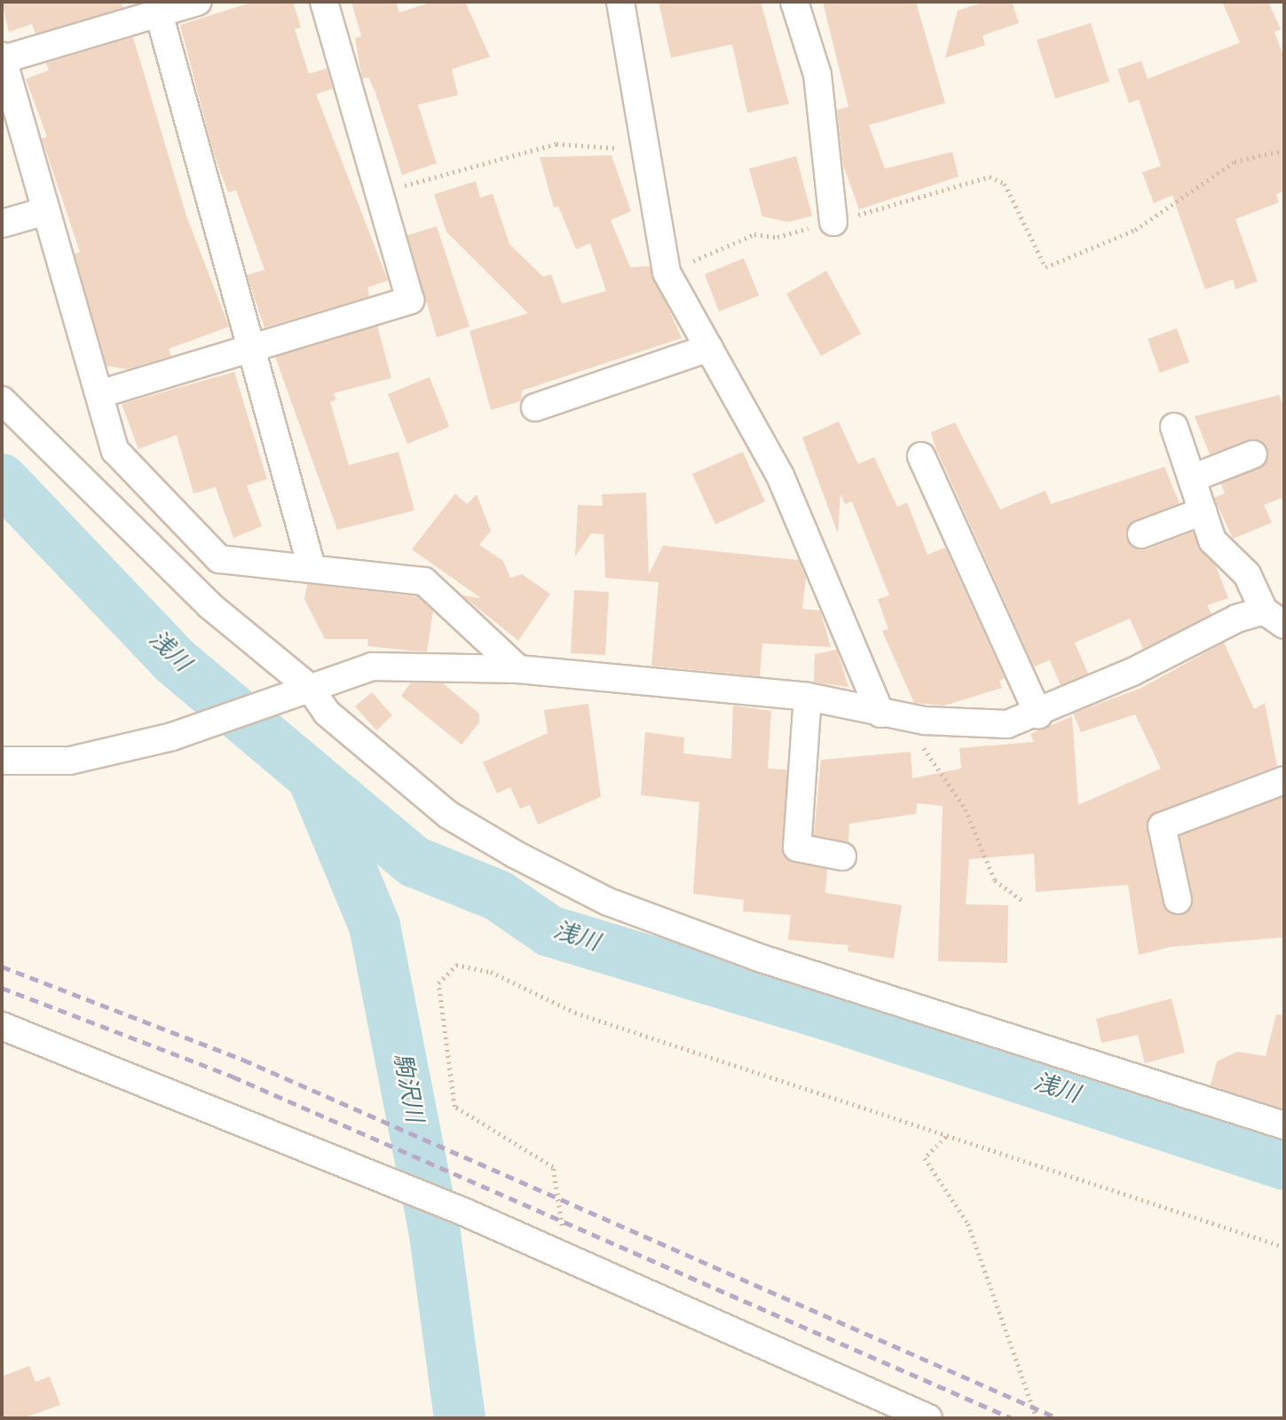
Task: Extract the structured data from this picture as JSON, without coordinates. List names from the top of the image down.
{
  "water": ["浅川", "駒沢川"]
}
